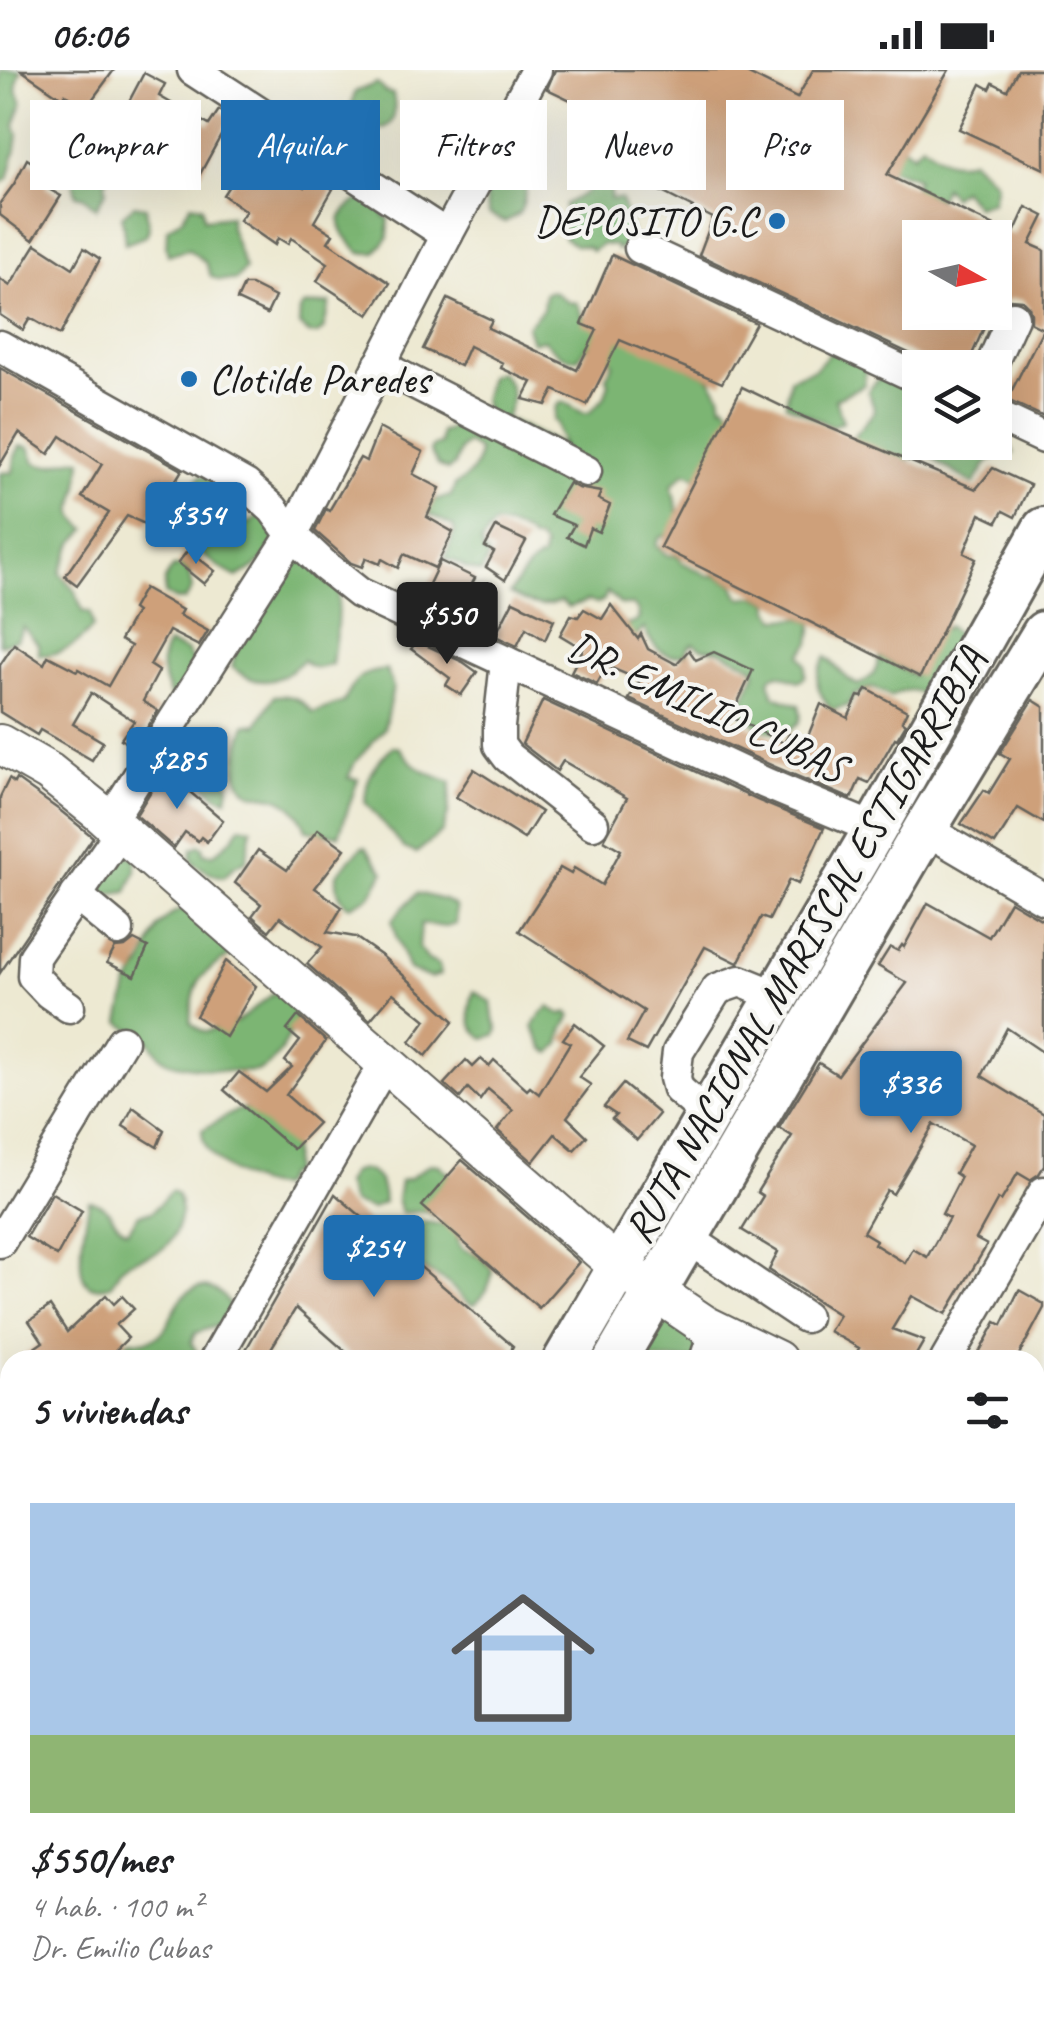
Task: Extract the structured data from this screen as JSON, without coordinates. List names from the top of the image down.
{
  "streets": {
    "highway": ["RUTA NACIONAL MARISCAL ESTIGARRIBIA"],
    "street": ["DR. EMILIO CUBAS"]
  },
  "crossings": [
    ["DR. EMILIO CUBAS", "RUTA NACIONAL MARISCAL ESTIGARRIBIA"]
  ],
  "places": ["DEPOSITO G.C", "Clotilde Paredes"],
  "north": "right",
  "page": {
    "status": "06:06",
    "chip": [
      "Comprar",
      "Alquilar",
      "Filtros",
      "Nuevo",
      "Piso"
    ],
    "price": [
      "$354",
      "$550",
      "$285",
      "$336",
      "$254"
    ],
    "heading": "5 viviendas",
    "list": [
      {
        "name": "$550/mes",
        "note": "4 hab. · 100 m² · Dr. Emilio Cubas"
      }
    ]
  }
}
